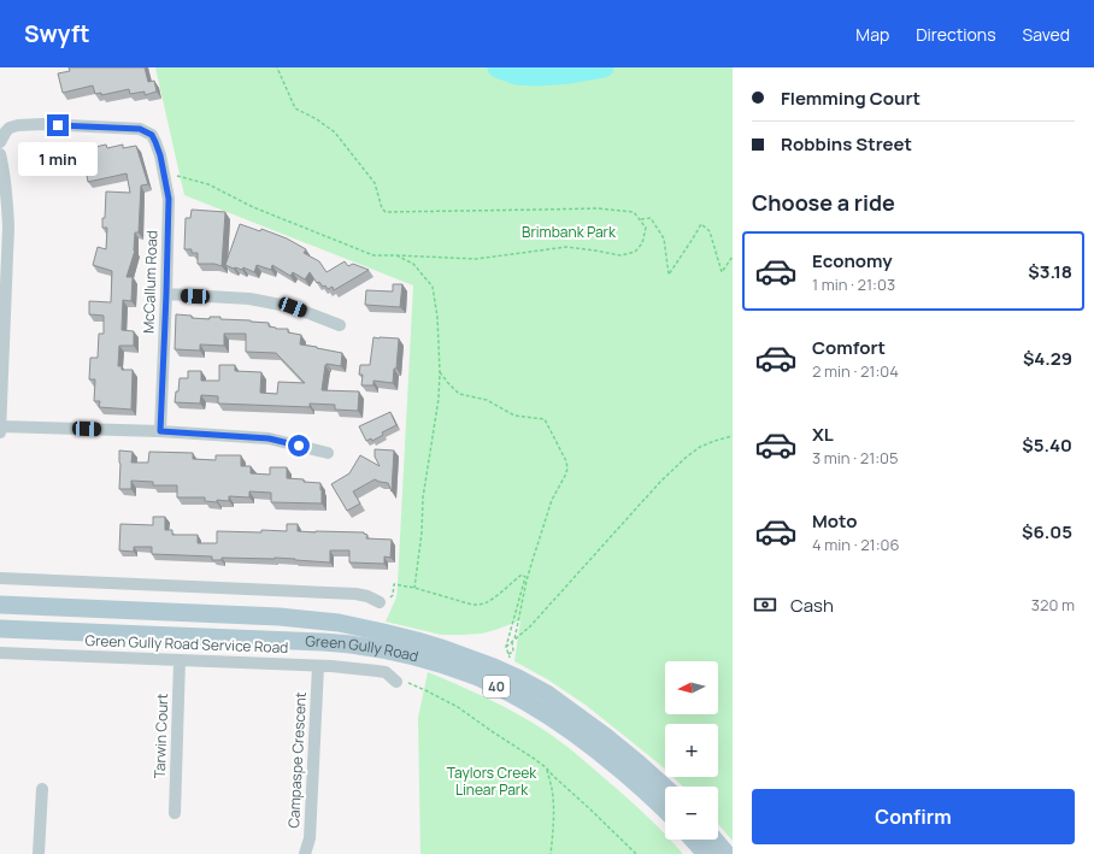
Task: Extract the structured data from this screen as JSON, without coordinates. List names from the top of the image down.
{
  "streets": {
    "main road": ["Green Gully Road", "40"],
    "street": [
      "McCallum Road",
      "Green Gully Road Service Road",
      "Tarwin Court",
      "Campaspe Crescent"
    ]
  },
  "crossings": [
    ["Green Gully Road Service Road", "Tarwin Court"],
    ["Green Gully Road Service Road", "Campaspe Crescent"]
  ],
  "parks": ["Brimbank Park", "Taylors Creek Linear Park"],
  "north": "left",
  "page": {
    "header": "Swyft",
    "nav": ["Map", "Directions", "Saved"],
    "banner": ["Flemming Court", "Robbins Street"],
    "bubble": "1 min",
    "heading": "Choose a ride",
    "list": [
      {
        "name": "Economy",
        "note": "1 min · 21:03",
        "value": "$3.18"
      },
      {
        "name": "Comfort",
        "note": "2 min · 21:04",
        "value": "$4.29"
      },
      {
        "name": "XL",
        "note": "3 min · 21:05",
        "value": "$5.40"
      },
      {
        "name": "Moto",
        "note": "4 min · 21:06",
        "value": "$6.05"
      }
    ],
    "pay": ["Cash", "320 m"],
    "map_buttons": ["+", "−"],
    "buttons": "Confirm"
  }
}
